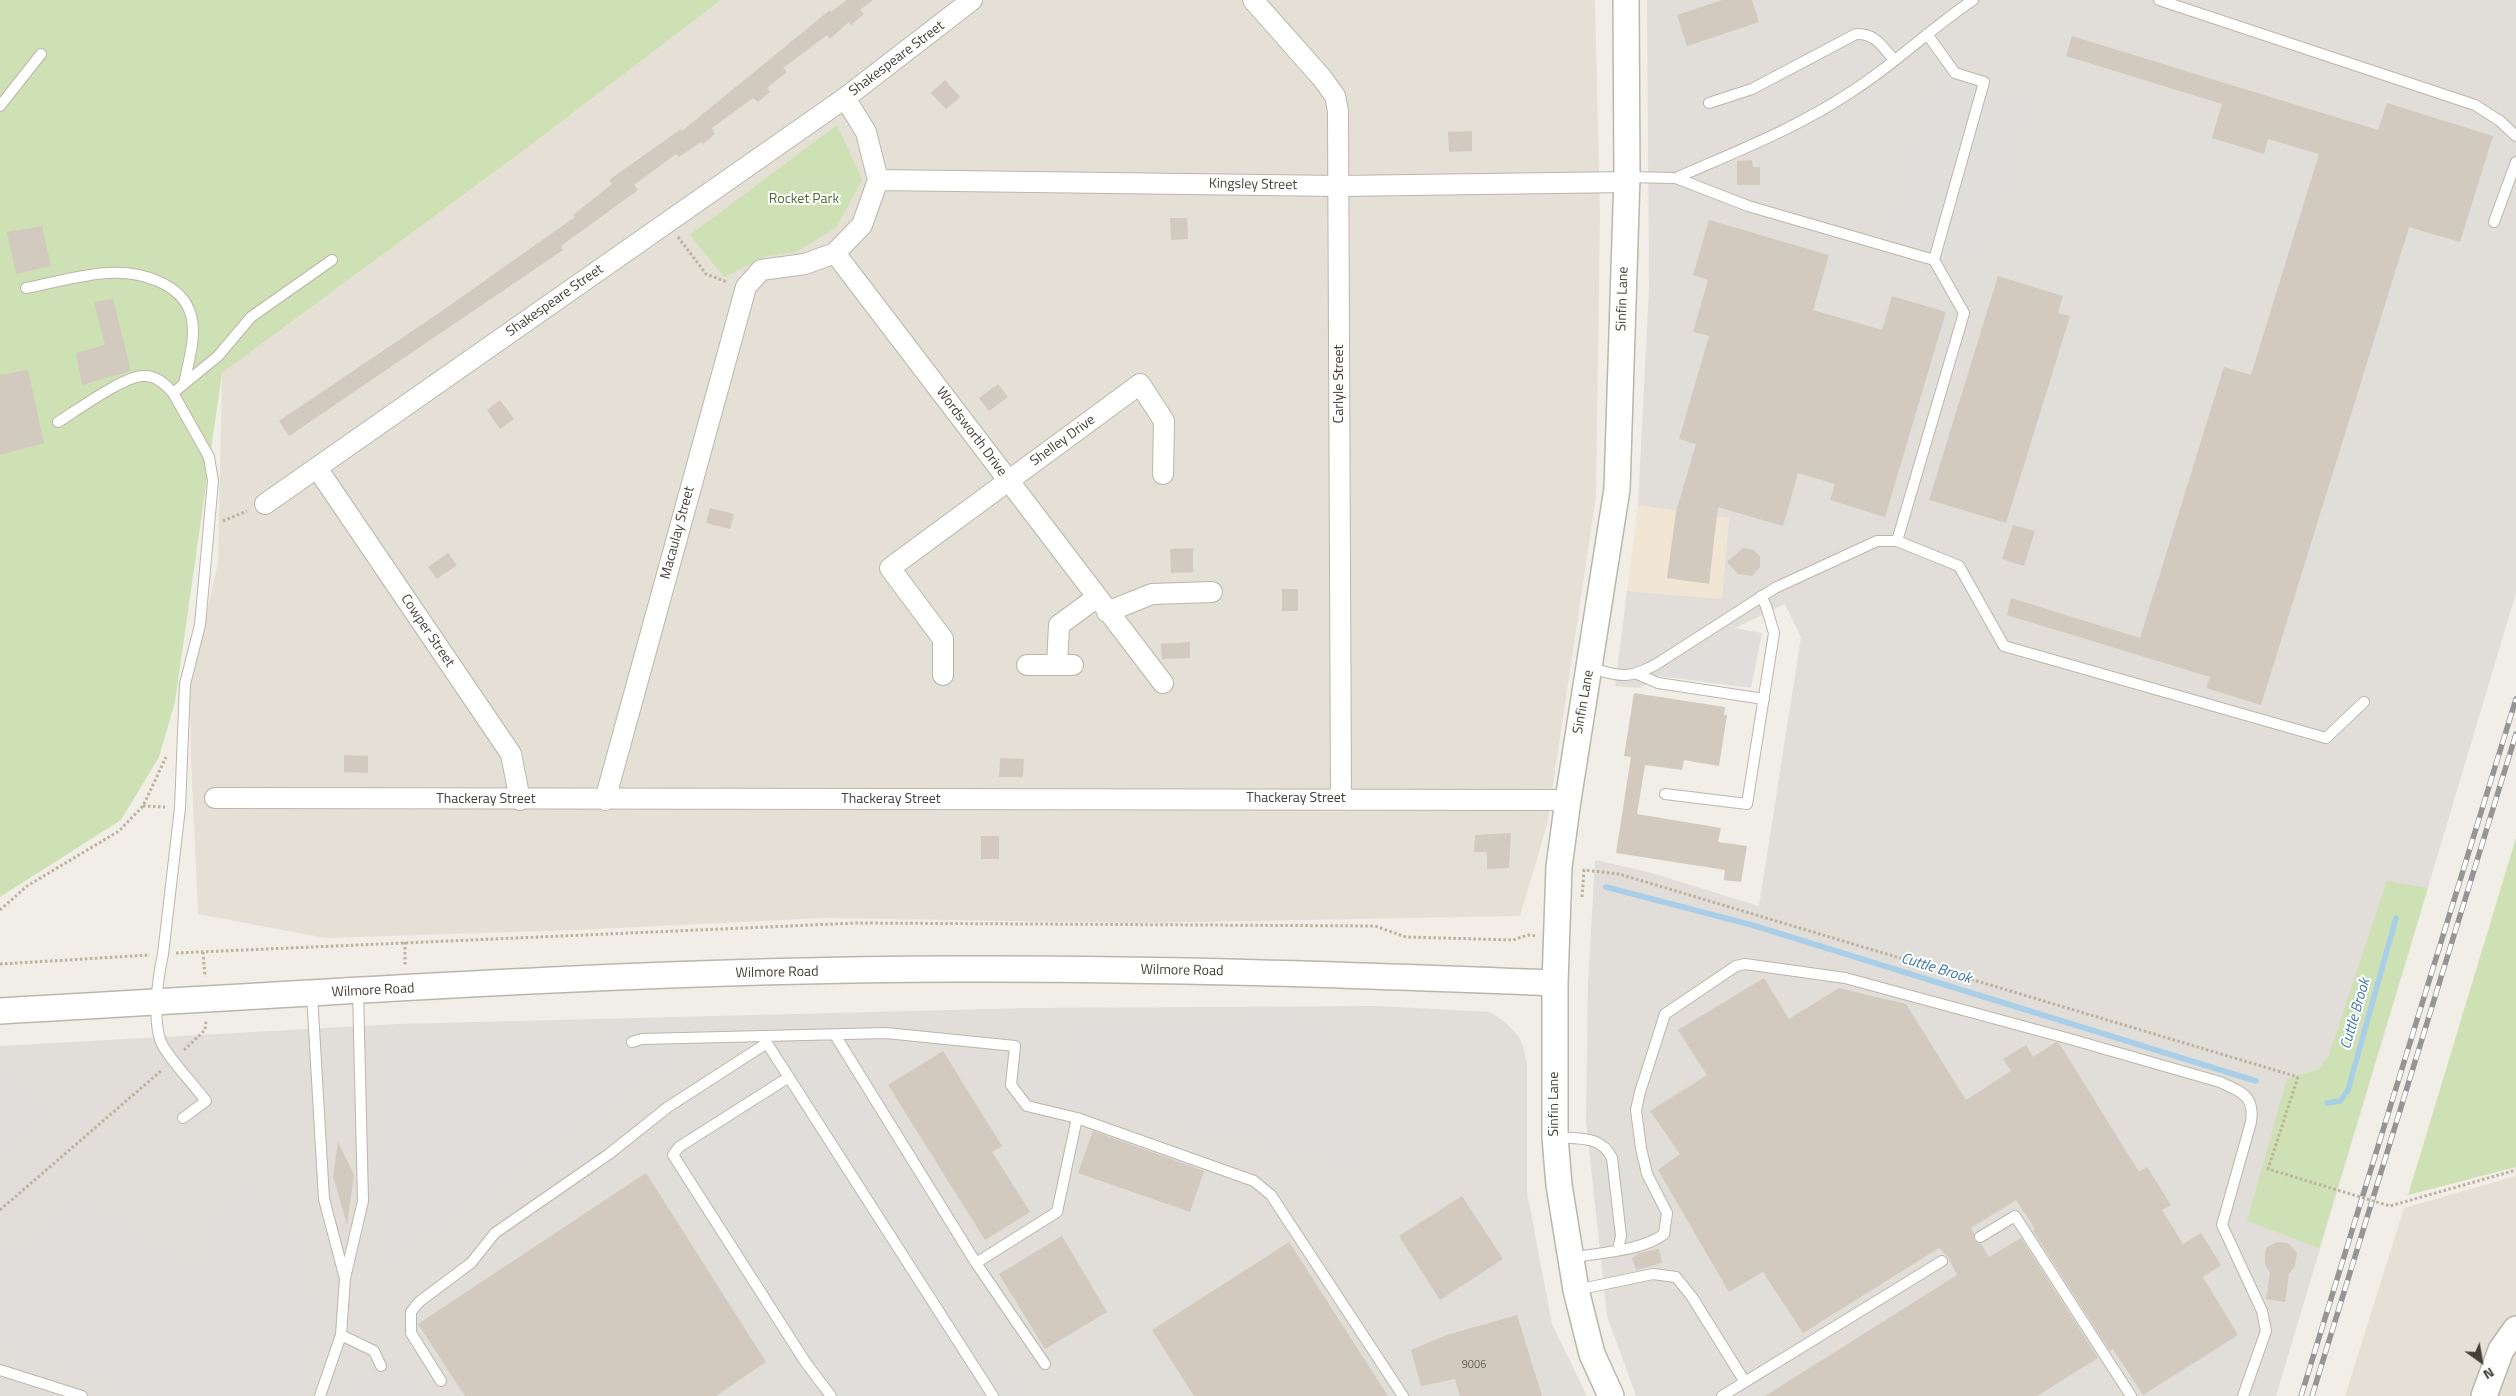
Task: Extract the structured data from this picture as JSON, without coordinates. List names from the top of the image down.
{
  "streets": {
    "street": [
      "Shakespeare Street",
      "Kingsley Street",
      "Sinfin Lane",
      "Carlyle Street",
      "Wordsworth Drive",
      "Shelley Drive",
      "Macaulay Street",
      "Cowper Street",
      "Thackeray Street",
      "Wilmore Road"
    ]
  },
  "crossings": [
    ["Shakespeare Street", "Kingsley Street"],
    ["Shakespeare Street", "Cowper Street"],
    ["Kingsley Street", "Sinfin Lane"],
    ["Kingsley Street", "Carlyle Street"],
    ["Sinfin Lane", "Thackeray Street"],
    ["Sinfin Lane", "Wilmore Road"],
    ["Carlyle Street", "Thackeray Street"],
    ["Wordsworth Drive", "Shelley Drive"],
    ["Wordsworth Drive", "Macaulay Street"],
    ["Macaulay Street", "Thackeray Street"],
    ["Cowper Street", "Thackeray Street"]
  ],
  "water": ["Cuttle Brook"],
  "parks": ["Rocket Park"],
  "house_numbers": ["9006"],
  "north": "bottom right"
}
